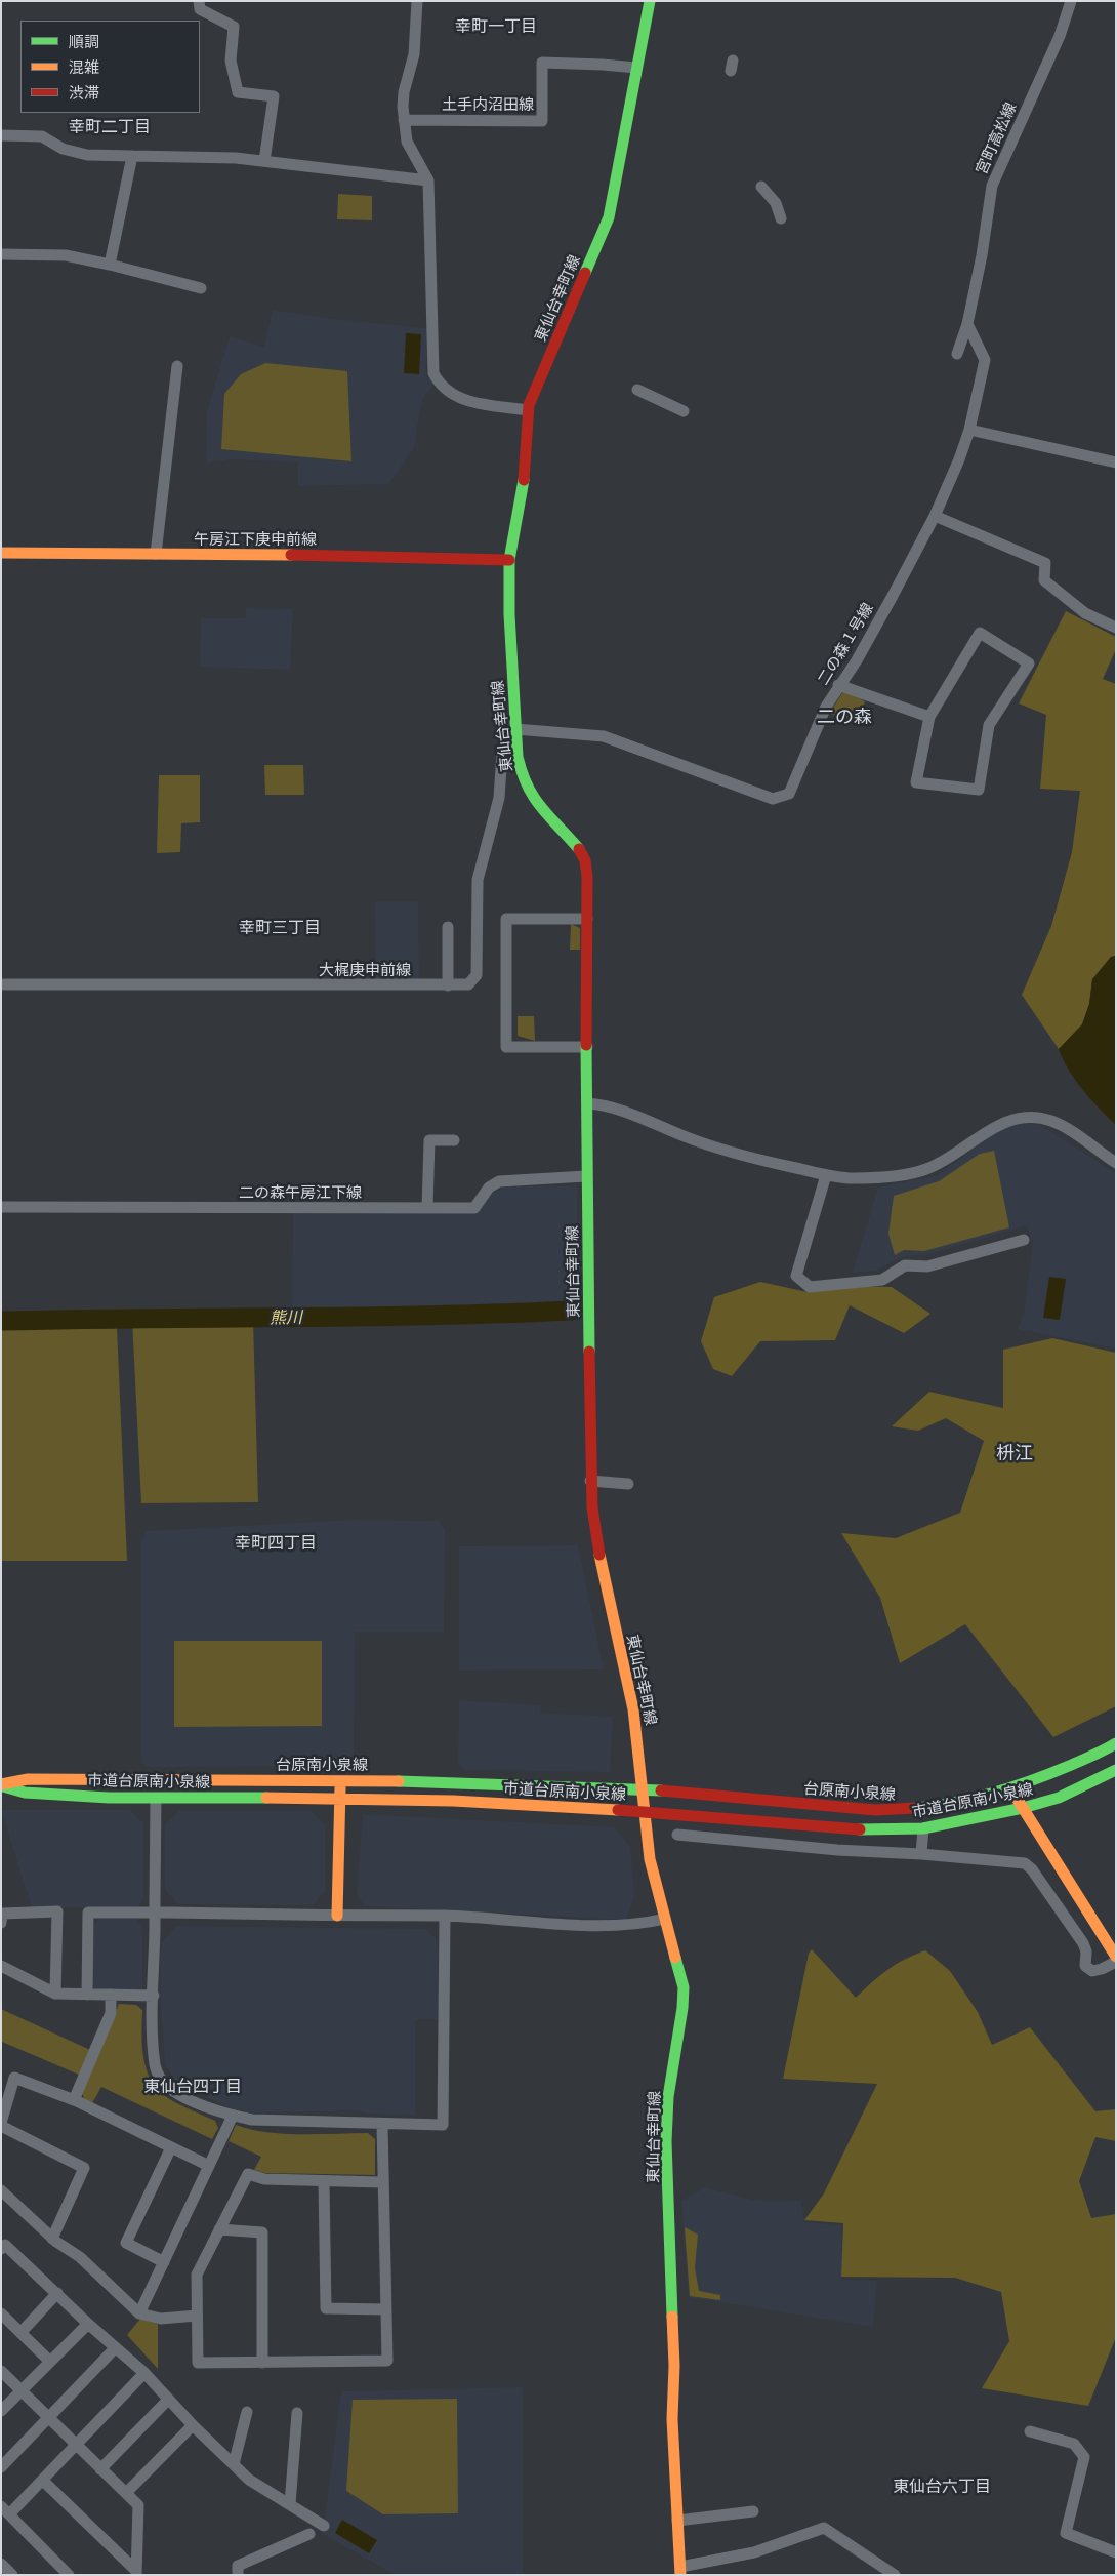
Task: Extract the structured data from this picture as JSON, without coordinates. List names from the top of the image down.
{
  "streets": {
    "street": [
      "土手内沼田線",
      "宮町高松線",
      "東仙台幸町線",
      "午房江下庚申前線",
      "二の森１号線",
      "大梶庚申前線",
      "二の森午房江下線",
      "台原南小泉線",
      "市道台原南小泉線"
    ]
  },
  "crossings": [
    ["土手内沼田線", "東仙台幸町線"],
    ["宮町高松線", "二の森１号線"],
    ["東仙台幸町線", "午房江下庚申前線"],
    ["東仙台幸町線", "二の森１号線"],
    ["東仙台幸町線", "大梶庚申前線"],
    ["東仙台幸町線", "二の森午房江下線"],
    ["東仙台幸町線", "台原南小泉線"],
    ["東仙台幸町線", "市道台原南小泉線"],
    ["二の森１号線", "大梶庚申前線"],
    ["台原南小泉線", "市道台原南小泉線"]
  ],
  "districts": [
    "幸町一丁目",
    "幸町二丁目",
    "二の森",
    "幸町三丁目",
    "枡江",
    "幸町四丁目",
    "東仙台四丁目",
    "東仙台六丁目"
  ],
  "water": ["熊川"],
  "legend": ["順調", "混雑", "渋滞"]
}
